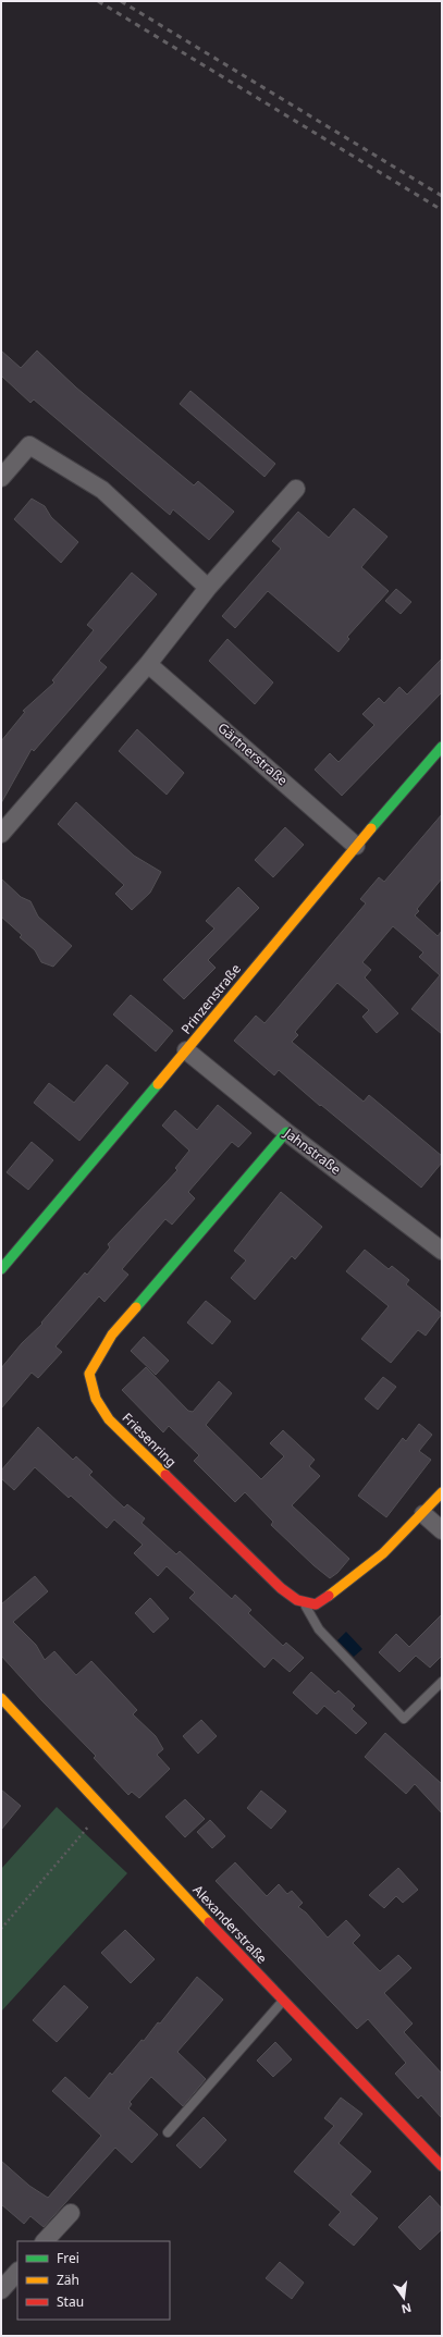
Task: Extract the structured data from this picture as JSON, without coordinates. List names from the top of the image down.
{
  "streets": {
    "street": [
      "Gärtnerstraße",
      "Prinzenstraße",
      "Jahnstraße",
      "Friesenring",
      "Alexanderstraße"
    ]
  },
  "crossings": [
    ["Gärtnerstraße", "Prinzenstraße"],
    ["Prinzenstraße", "Jahnstraße"],
    ["Jahnstraße", "Friesenring"]
  ],
  "legend": ["Frei", "Zäh", "Stau"],
  "north": "bottom"
}
